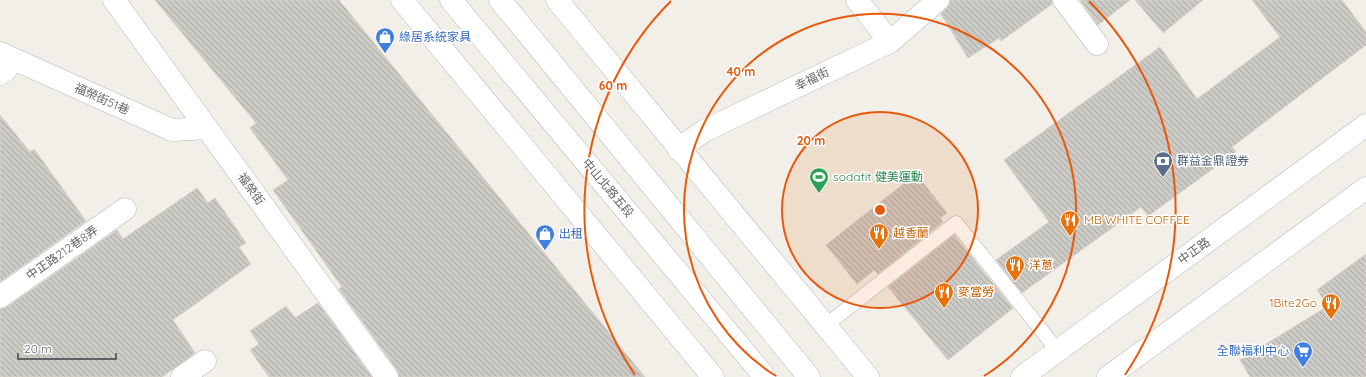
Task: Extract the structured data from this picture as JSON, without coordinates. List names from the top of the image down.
{
  "streets": {
    "main road": [
      "幸福街",
      "福榮街51巷",
      "中山北路五段",
      "福榮街",
      "中正路",
      "中正路212巷8弄"
    ]
  },
  "crossings": [
    ["福榮街51巷", "福榮街"]
  ],
  "places": {
    "shop": ["綠居系統家具", "出租"],
    "bank": ["群益金鼎證券"],
    "sports": ["sodafit 健美運動"],
    "restaurant": [
      "MB WHITE COFFEE",
      "越香蘭",
      "洋蔥",
      "麥當勞",
      "1Bite2Go"
    ],
    "supermarket": ["全聯福利中心"]
  },
  "scale_bar": "20 m",
  "rings": ["40 m", "60 m", "20 m"]
}
